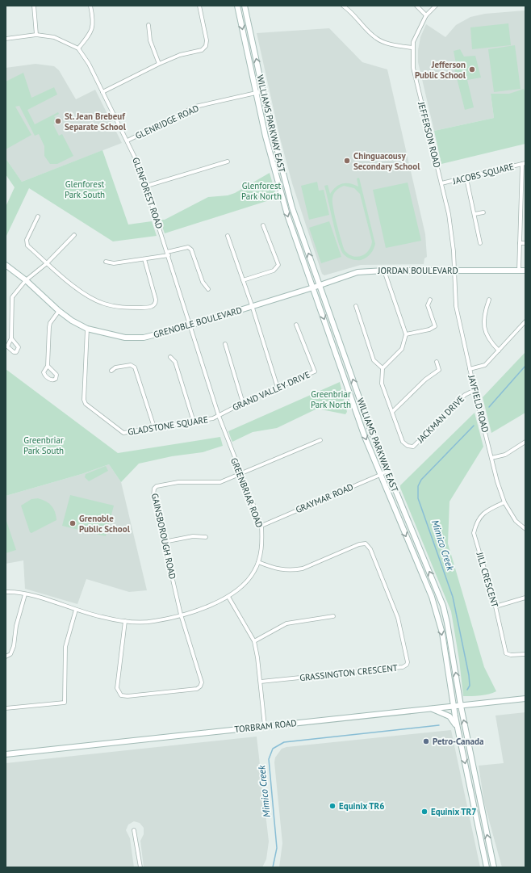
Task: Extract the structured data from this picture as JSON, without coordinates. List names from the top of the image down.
{
  "streets": {
    "main road": [
      "WILLIAMS PARKWAY EAST",
      "JORDAN BOULEVARD",
      "GRENOBLE BOULEVARD",
      "TORBRAM ROAD"
    ],
    "street": [
      "GLENRIDGE ROAD",
      "JEFFERSON ROAD",
      "JACOBS SQUARE",
      "GLENFOREST ROAD",
      "GRAND VALLEY DRIVE",
      "JAYFIELD ROAD",
      "JACKMAN DRIVE",
      "GLADSTONE SQUARE",
      "GREENBRIAR ROAD",
      "GRAYMAR ROAD",
      "GAINSBOROUGH ROAD",
      "JILL CRESCENT",
      "GRASSINGTON CRESCENT"
    ]
  },
  "crossings": [
    ["GLENRIDGE ROAD", "WILLIAMS PARKWAY EAST"],
    ["GLENRIDGE ROAD", "GLENFOREST ROAD"],
    ["WILLIAMS PARKWAY EAST", "JORDAN BOULEVARD"],
    ["WILLIAMS PARKWAY EAST", "GRENOBLE BOULEVARD"],
    ["WILLIAMS PARKWAY EAST", "GRAYMAR ROAD"],
    ["WILLIAMS PARKWAY EAST", "TORBRAM ROAD"],
    ["JEFFERSON ROAD", "JACOBS SQUARE"],
    ["JEFFERSON ROAD", "JORDAN BOULEVARD"],
    ["JEFFERSON ROAD", "JAYFIELD ROAD"],
    ["GLENFOREST ROAD", "GRENOBLE BOULEVARD"],
    ["GLENFOREST ROAD", "GREENBRIAR ROAD"],
    ["JORDAN BOULEVARD", "GRENOBLE BOULEVARD"],
    ["JORDAN BOULEVARD", "JAYFIELD ROAD"],
    ["GRENOBLE BOULEVARD", "GLADSTONE SQUARE"],
    ["GRENOBLE BOULEVARD", "GREENBRIAR ROAD"],
    ["GRAND VALLEY DRIVE", "GLADSTONE SQUARE"],
    ["GRAND VALLEY DRIVE", "GREENBRIAR ROAD"],
    ["JAYFIELD ROAD", "JACKMAN DRIVE"],
    ["JAYFIELD ROAD", "JILL CRESCENT"],
    ["GLADSTONE SQUARE", "GREENBRIAR ROAD"],
    ["GREENBRIAR ROAD", "GRAYMAR ROAD"],
    ["GREENBRIAR ROAD", "GAINSBOROUGH ROAD"],
    ["GREENBRIAR ROAD", "GRASSINGTON CRESCENT"]
  ],
  "water": ["Mimico Creek"],
  "parks": [
    "Glenforest Park South",
    "Glenforest Park North",
    "Greenbriar Park North",
    "Greenbriar Park South"
  ],
  "places": [
    "Jefferson Public School",
    "St. Jean Brebeuf Separate School",
    "Chinguacousy Secondary School",
    "Grenoble Public School",
    "Petro-Canada",
    "Equinix TR6",
    "Equinix TR7"
  ]
}
